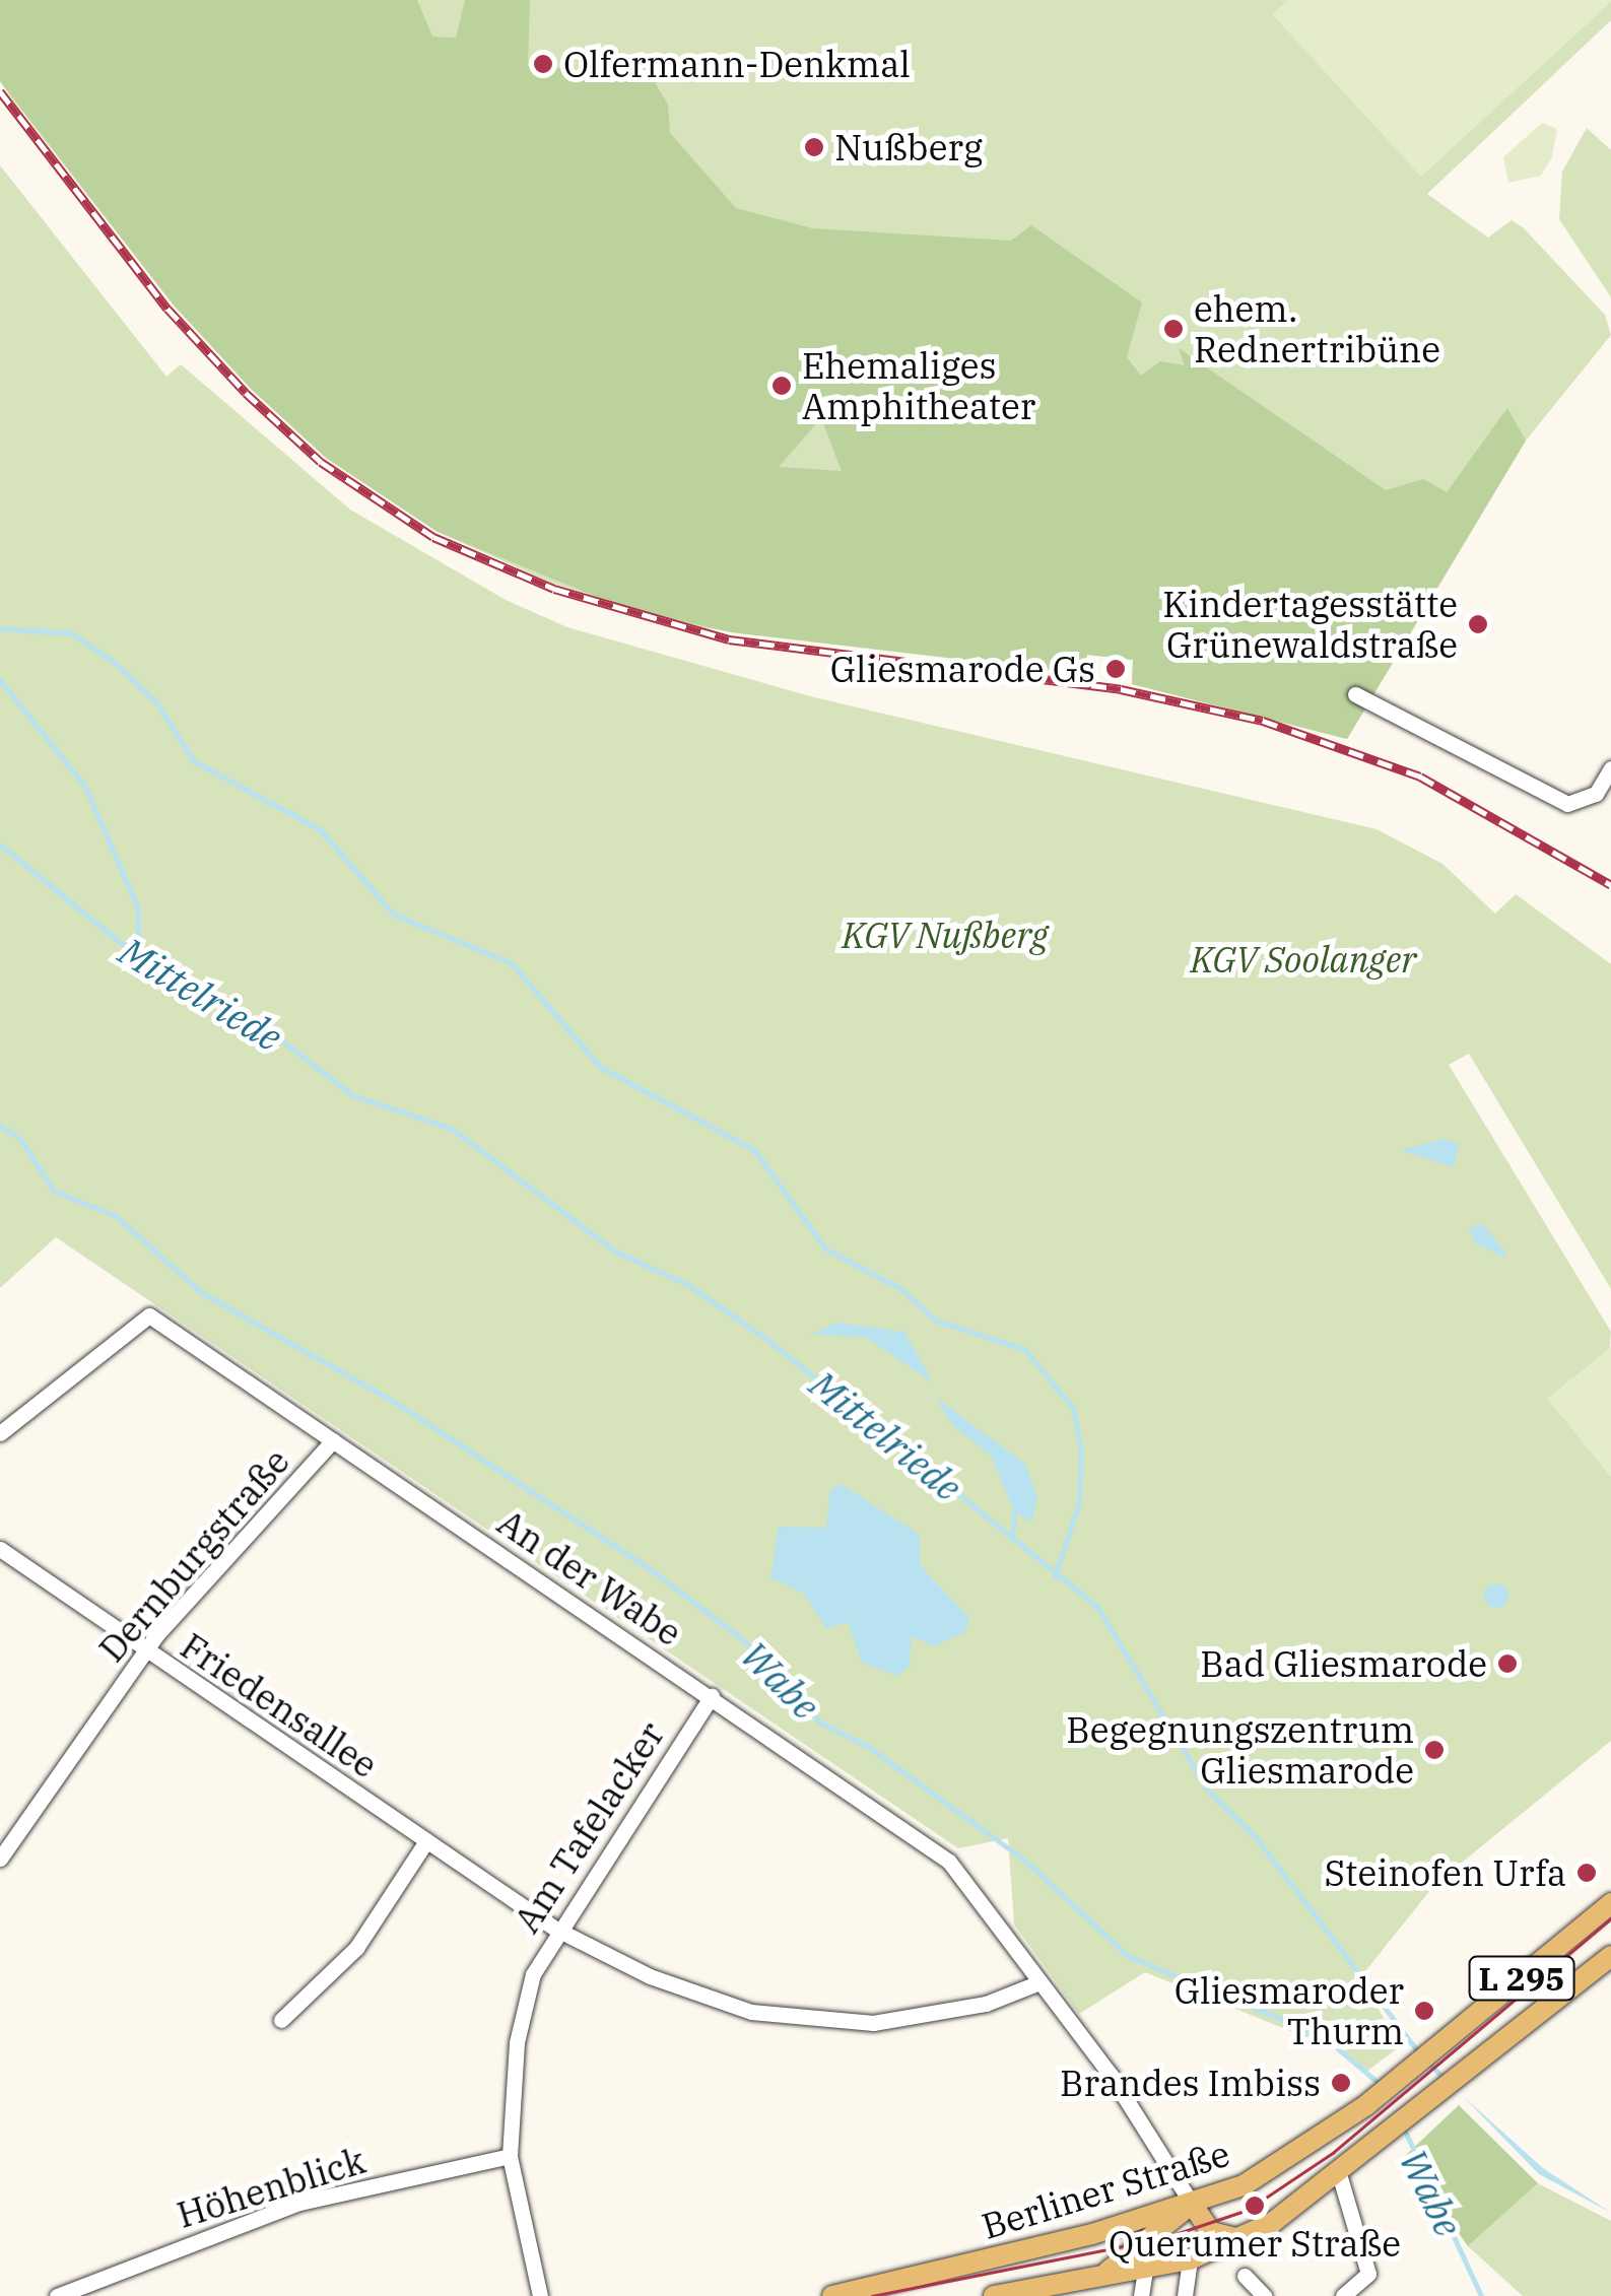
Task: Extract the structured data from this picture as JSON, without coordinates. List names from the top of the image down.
{
  "streets": {
    "main road": ["L 295", "Berliner Straße"],
    "street": [
      "Dernburgstraße",
      "An der Wabe",
      "Friedensallee",
      "Am Tafelacker",
      "Höhenblick"
    ]
  },
  "crossings": [
    ["Dernburgstraße", "An der Wabe"],
    ["Dernburgstraße", "Friedensallee"],
    ["An der Wabe", "Friedensallee"],
    ["An der Wabe", "Am Tafelacker"],
    ["An der Wabe", "Berliner Straße"],
    ["Friedensallee", "Am Tafelacker"],
    ["Am Tafelacker", "Höhenblick"]
  ],
  "water": ["Mittelriede", "Wabe"],
  "parks": ["KGV Nußberg", "KGV Soolanger"],
  "places": [
    "Olfermann-Denkmal",
    "Nußberg",
    "ehem. Rednertribüne",
    "Ehemaliges Amphitheater",
    "Kindertagesstätte Grünewaldstraße",
    "Gliesmarode Gs",
    "Bad Gliesmarode",
    "Begegnungszentrum Gliesmarode",
    "Steinofen Urfa",
    "Gliesmaroder Thurm",
    "Brandes Imbiss",
    "Querumer Straße"
  ]
}
